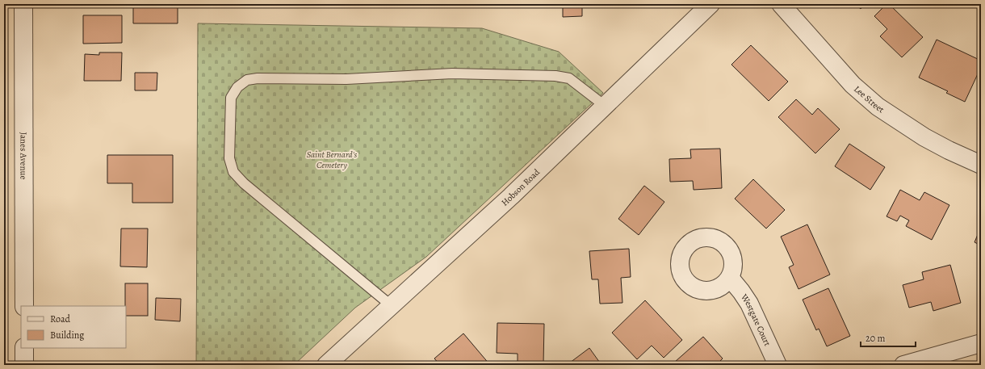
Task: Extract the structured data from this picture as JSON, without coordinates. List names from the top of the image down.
{
  "streets": {
    "street": [
      "Lee Street",
      "Janes Avenue",
      "Hobson Road",
      "Westgate Court"
    ]
  },
  "parks": ["Saint Bernard's Cemetery"],
  "legend": ["Road", "Building"],
  "scale_bar": "20 m"
}
